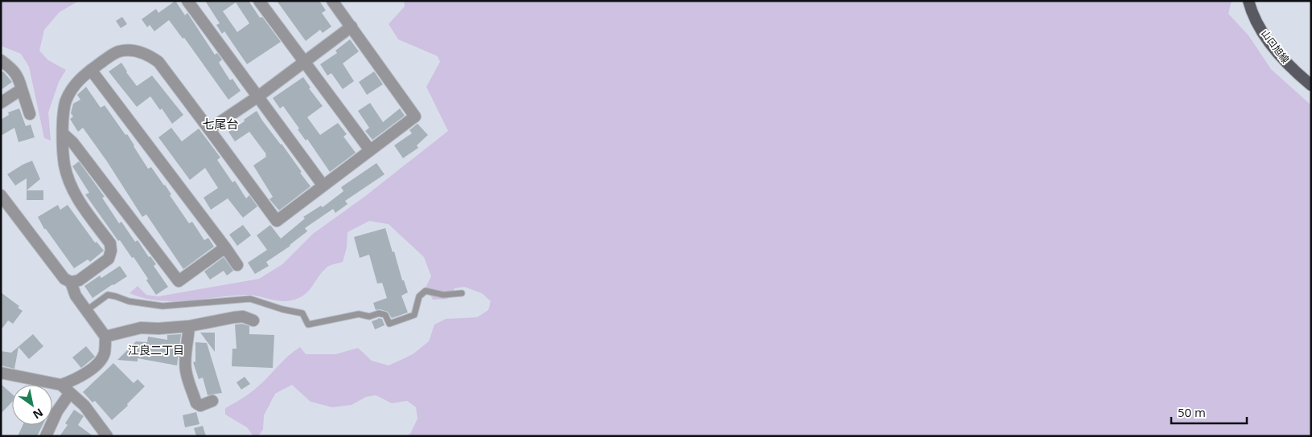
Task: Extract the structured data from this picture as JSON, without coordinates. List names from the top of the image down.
{
  "streets": {
    "main road": ["山口旭線"]
  },
  "districts": ["七尾台", "江良二丁目"],
  "scale_bar": "50 m",
  "north": "bottom right"
}
